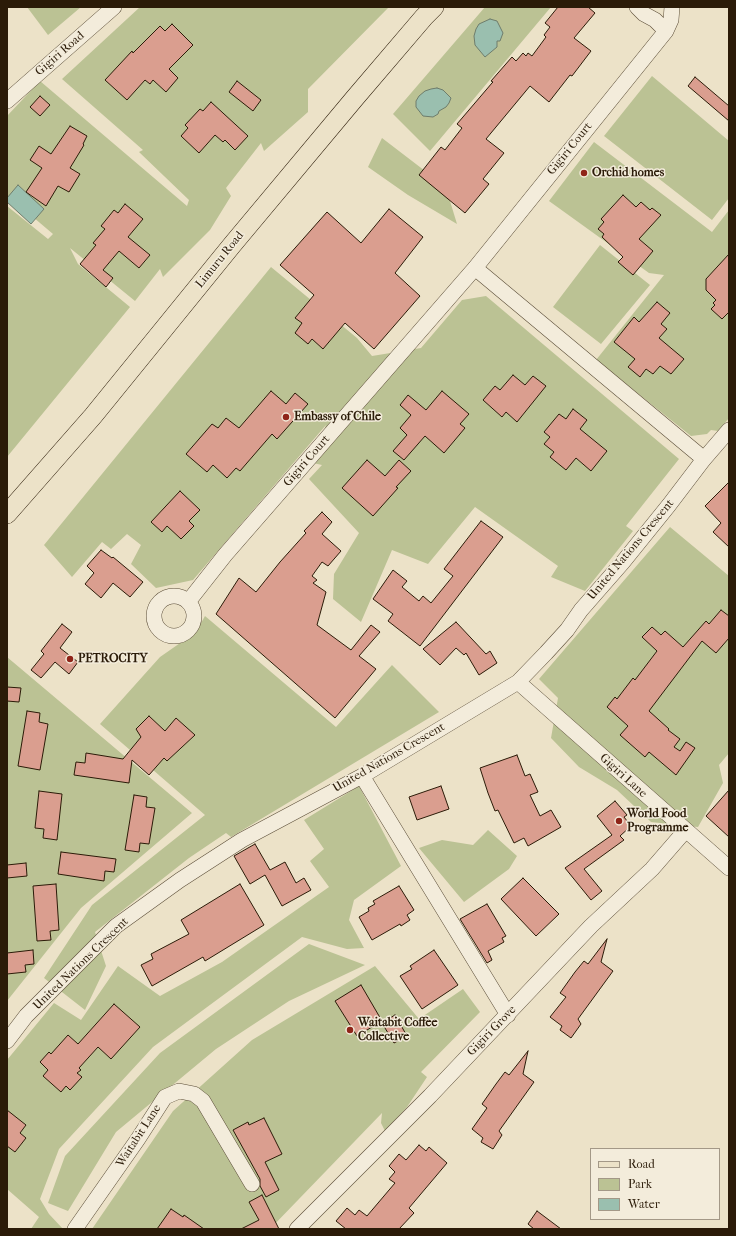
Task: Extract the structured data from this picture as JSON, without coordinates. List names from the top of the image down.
{
  "streets": {
    "main road": ["Limuru Road"],
    "street": [
      "Gigiri Road",
      "Gigiri Court",
      "United Nations Crescent",
      "Gigiri Lane",
      "Gigiri Grove",
      "Waitabit Lane"
    ]
  },
  "crossings": [
    ["United Nations Crescent", "Gigiri Lane"],
    ["Gigiri Lane", "Gigiri Grove"]
  ],
  "places": [
    "Orchid homes",
    "Embassy of Chile",
    "PETROCITY",
    "World Food Programme",
    "Waitabit Coffee Collective"
  ],
  "legend": ["Road", "Park", "Water"]
}
